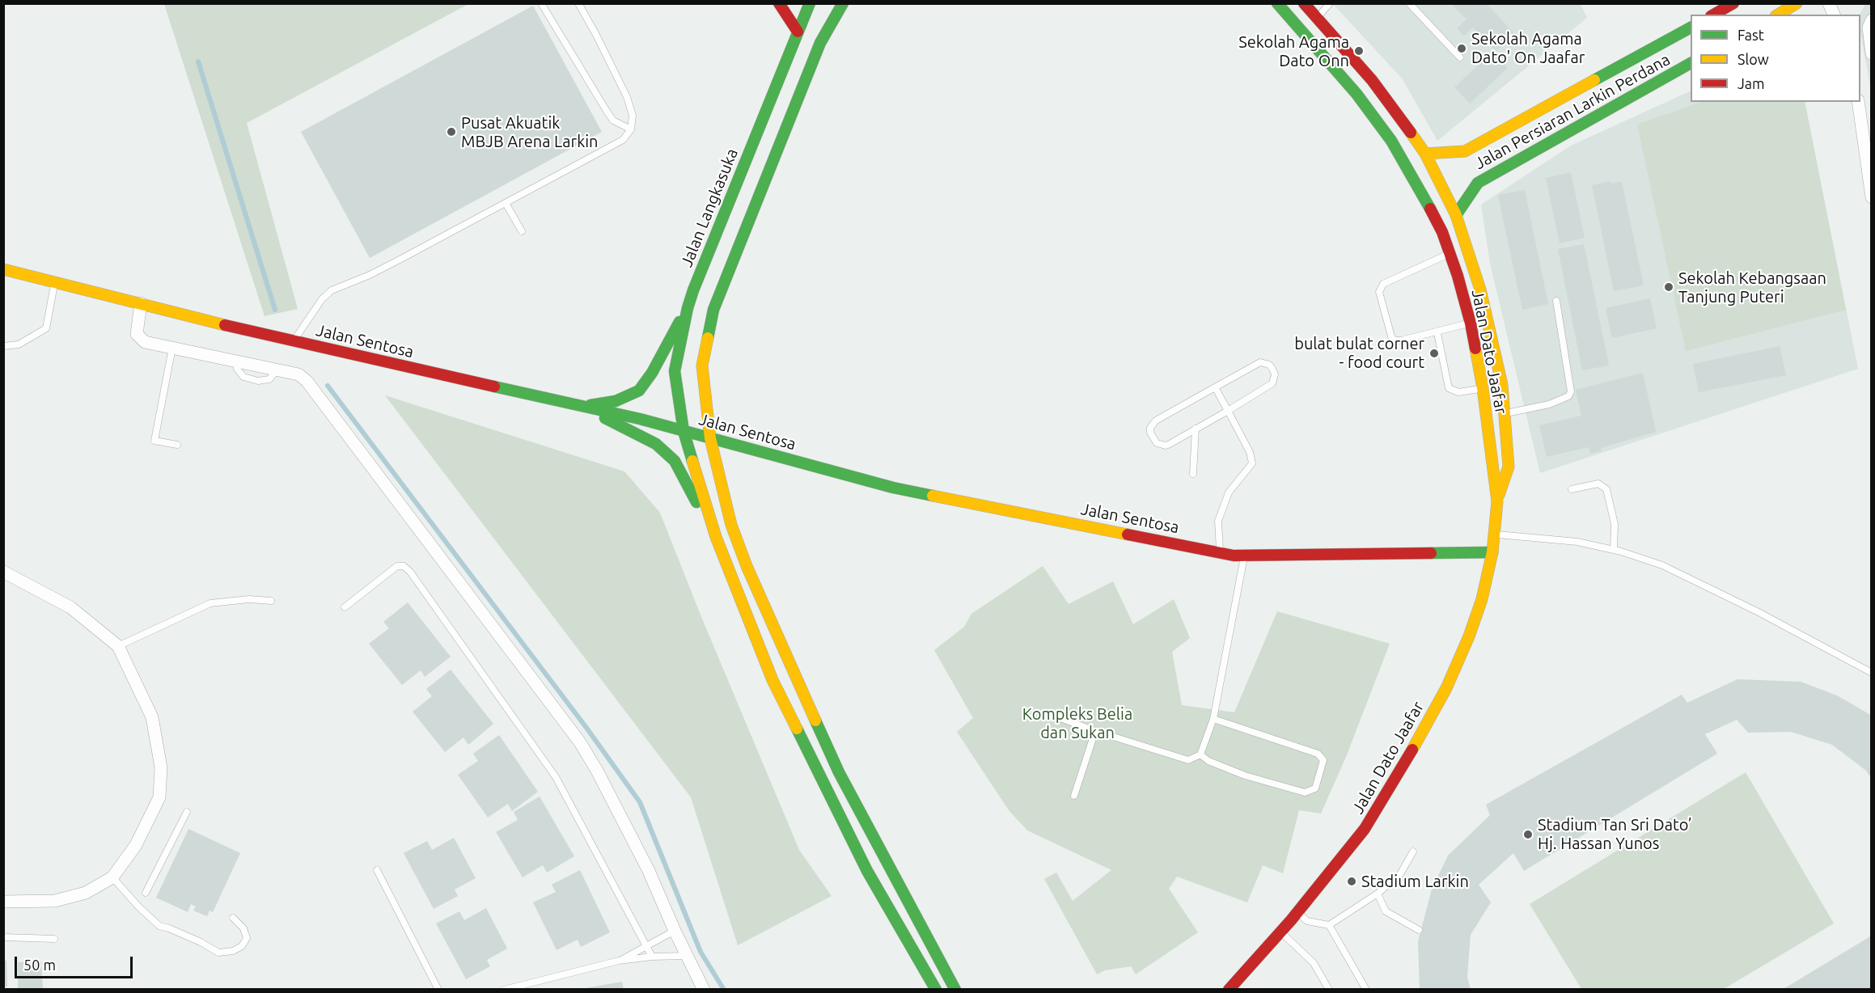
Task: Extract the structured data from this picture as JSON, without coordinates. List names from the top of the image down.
{
  "streets": {
    "main road": [
      "Jalan Persiaran Larkin Perdana",
      "Jalan Langkasuka",
      "Jalan Sentosa",
      "Jalan Dato Jaafar"
    ]
  },
  "crossings": [
    ["Jalan Persiaran Larkin Perdana", "Jalan Dato Jaafar"],
    ["Jalan Langkasuka", "Jalan Sentosa"],
    ["Jalan Sentosa", "Jalan Dato Jaafar"]
  ],
  "parks": ["Kompleks Belia dan Sukan"],
  "places": [
    "Sekolah Agama Dato' On Jaafar",
    "Sekolah Agama Dato Onn",
    "Pusat Akuatik MBJB Arena Larkin",
    "Sekolah Kebangsaan Tanjung Puteri",
    "bulat bulat corner - food court",
    "Stadium Tan Sri Dato’ Hj. Hassan Yunos",
    "Stadium Larkin"
  ],
  "legend": ["Fast", "Slow", "Jam"],
  "scale_bar": "50 m"
}
